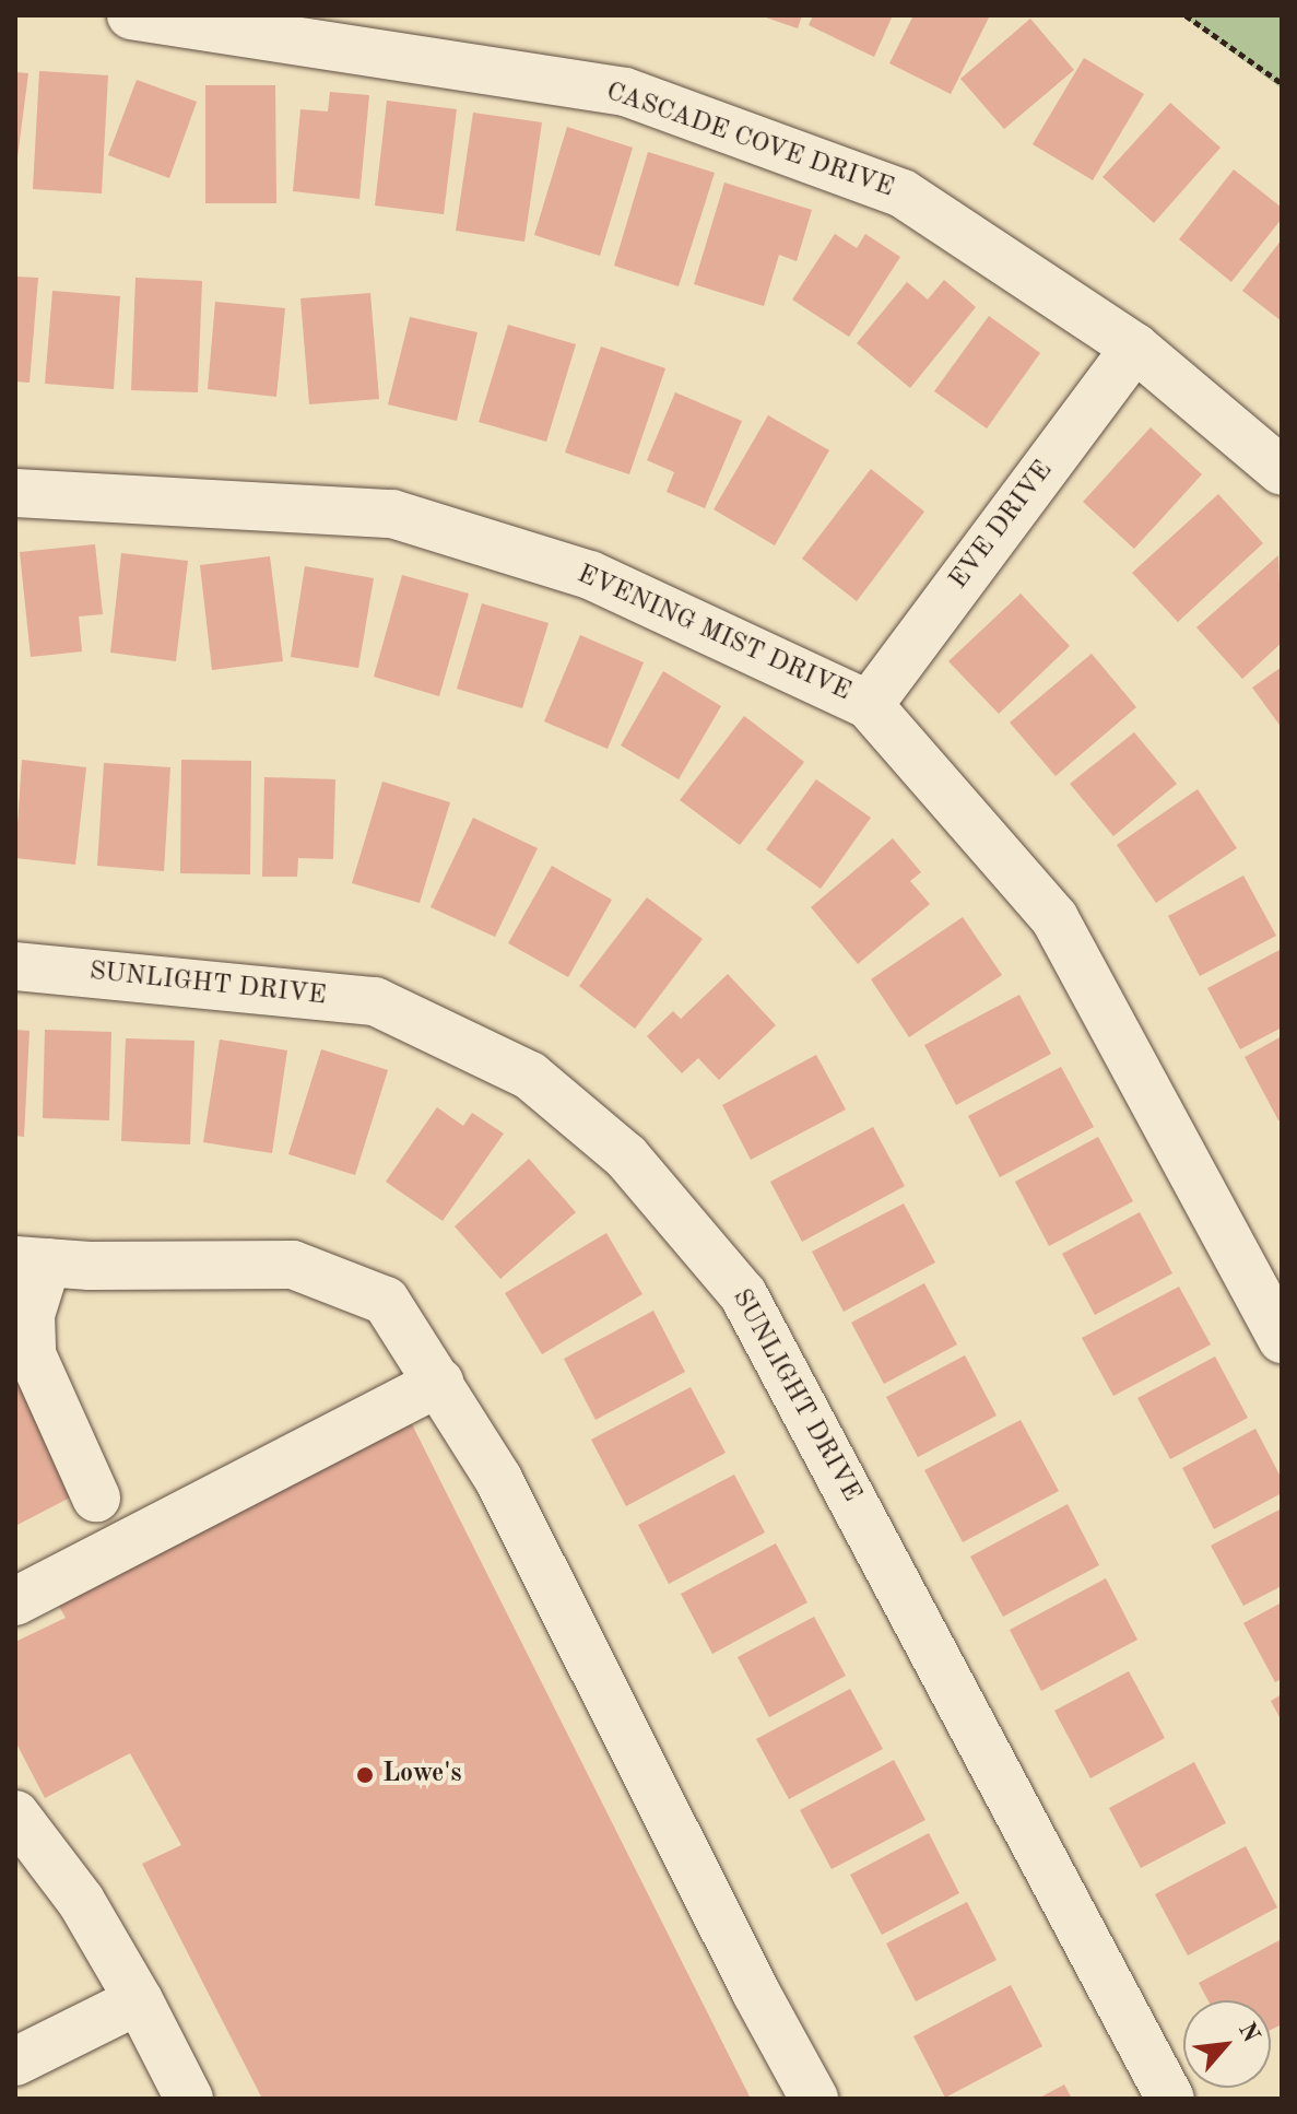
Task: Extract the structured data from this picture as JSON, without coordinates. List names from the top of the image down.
{
  "streets": {
    "street": [
      "CASCADE COVE DRIVE",
      "EVE DRIVE",
      "EVENING MIST DRIVE",
      "SUNLIGHT DRIVE"
    ]
  },
  "crossings": [
    ["CASCADE COVE DRIVE", "EVE DRIVE"],
    ["EVE DRIVE", "EVENING MIST DRIVE"]
  ],
  "places": ["Lowe's"],
  "north": "top right"
}
